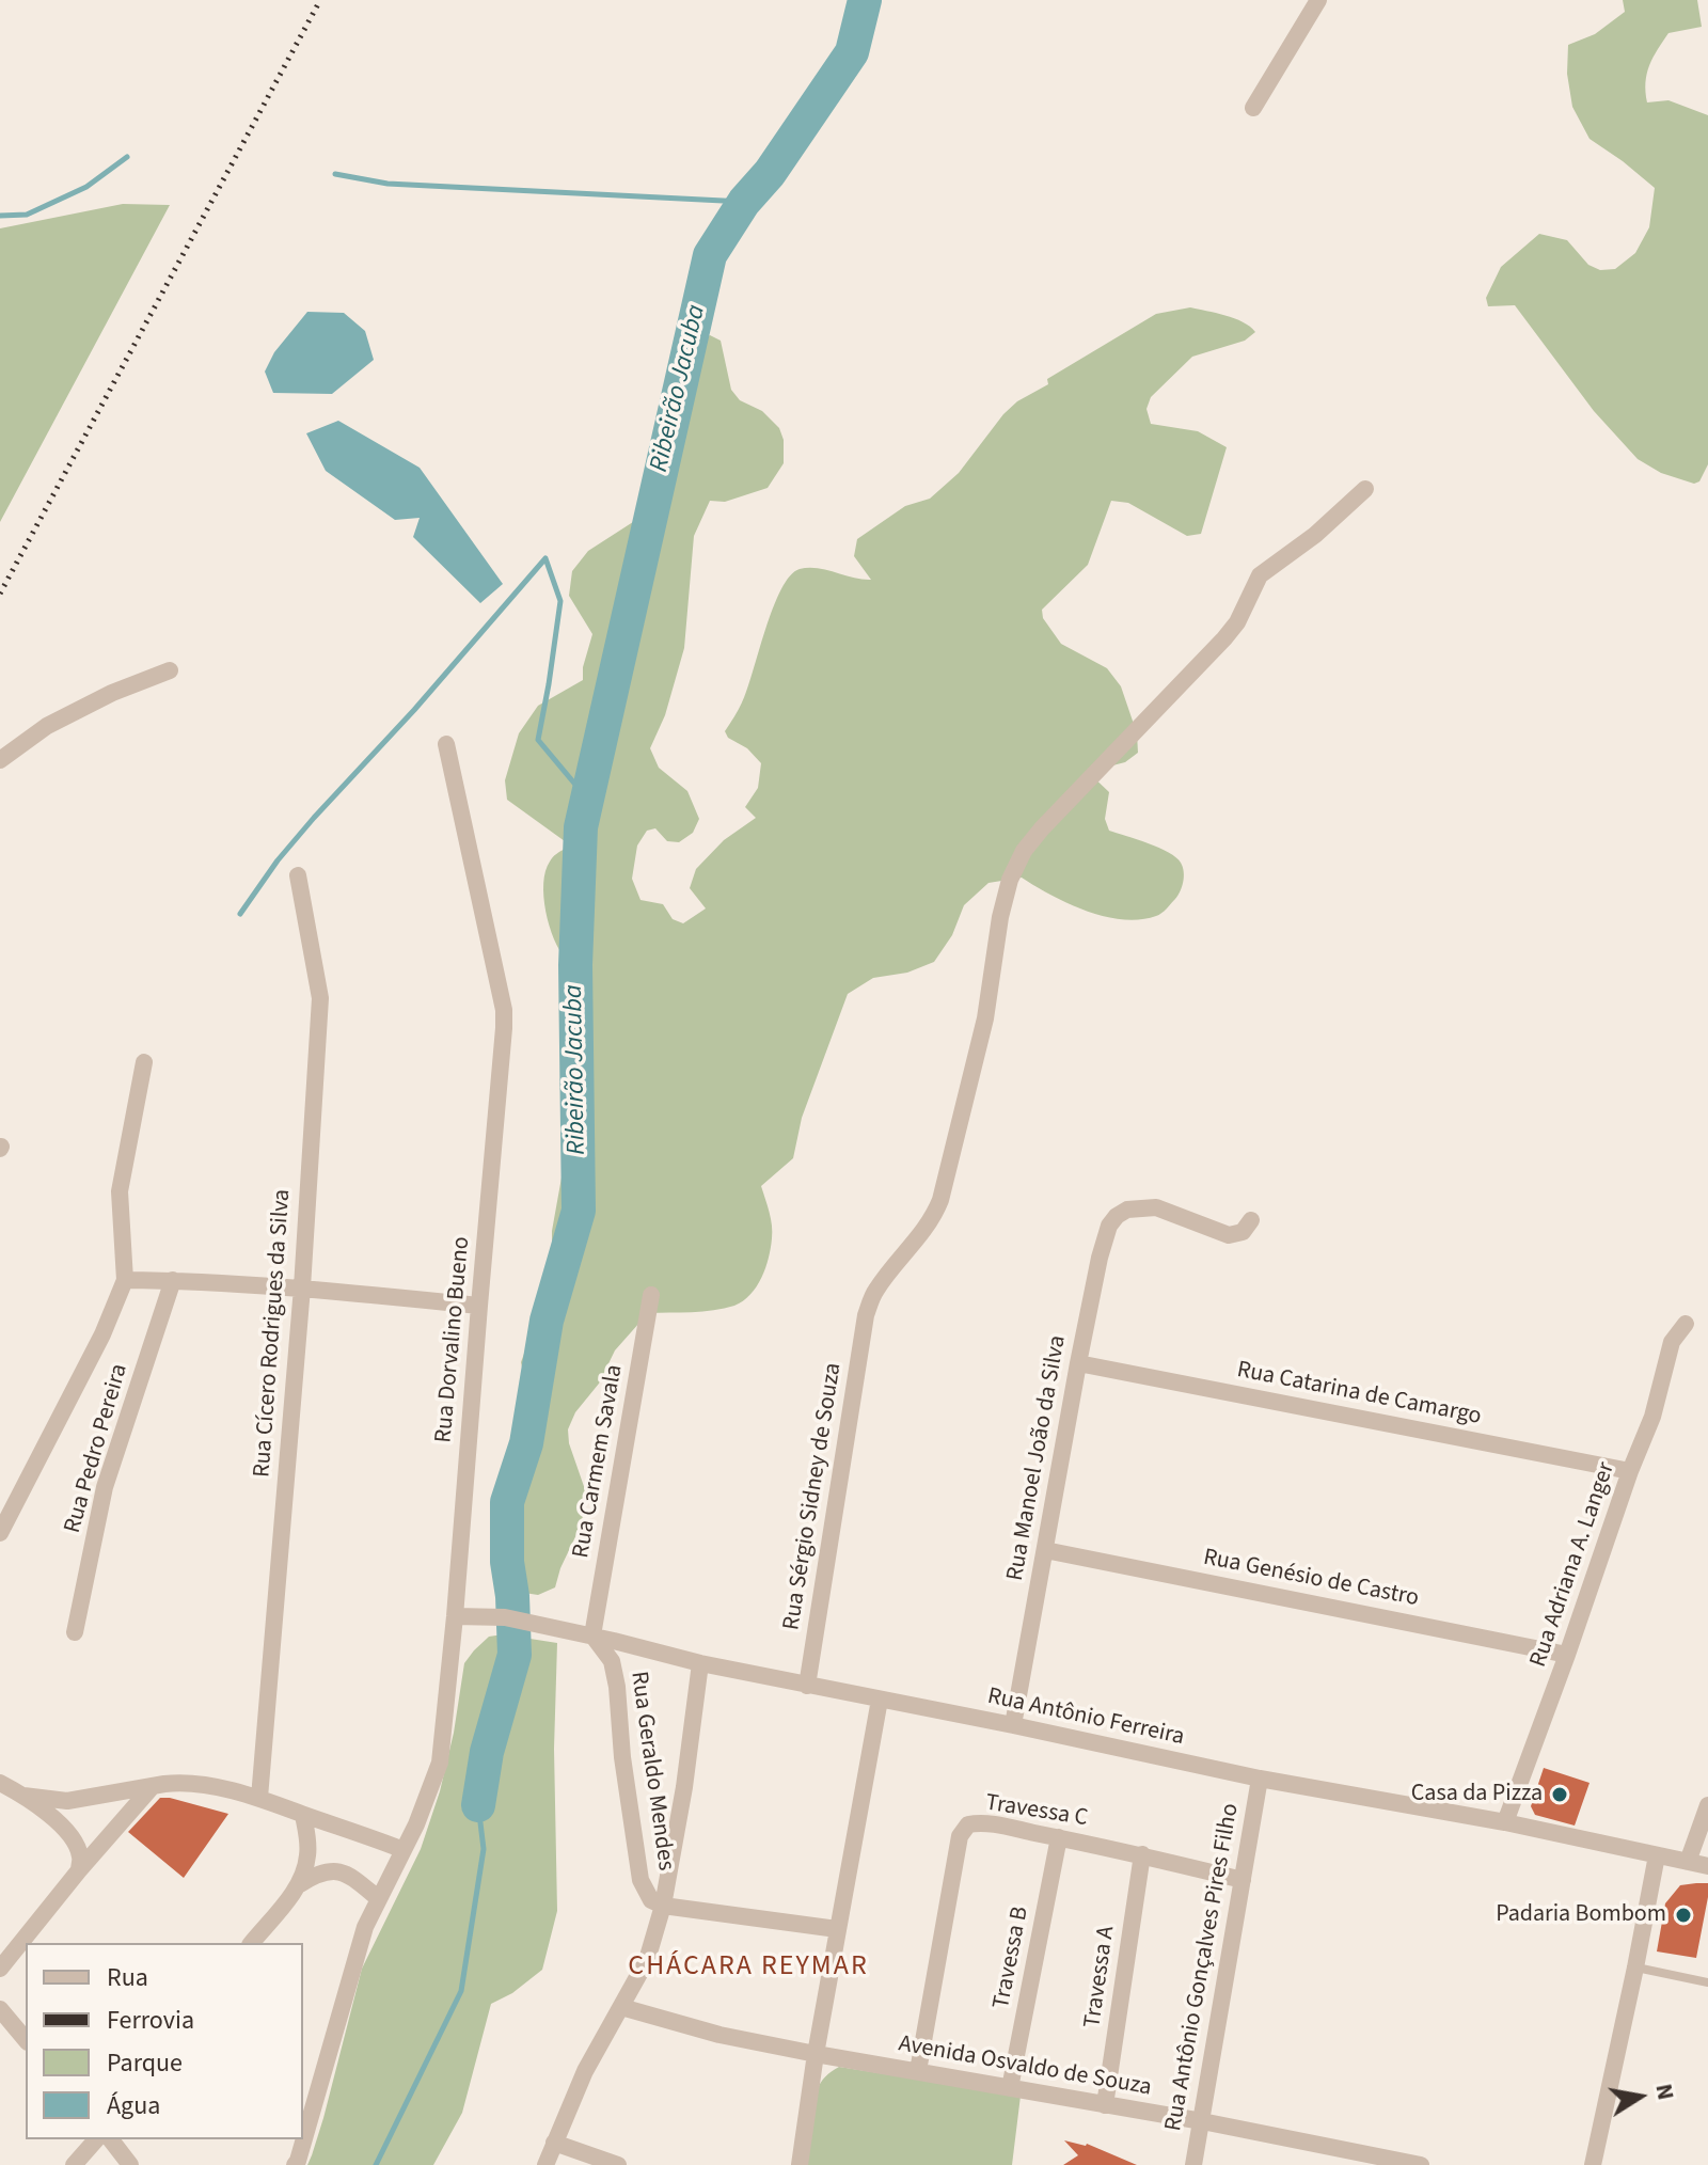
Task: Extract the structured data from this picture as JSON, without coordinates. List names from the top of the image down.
{
  "streets": {
    "street": [
      "Rua Cícero Rodrigues da Silva",
      "Rua Dorvalino Bueno",
      "Rua Catarina de Camargo",
      "Rua Pedro Pereira",
      "Rua Manoel João da Silva",
      "Rua Carmem Savala",
      "Rua Sérgio Sidney de Souza",
      "Rua Adriana A. Langer",
      "Rua Genésio de Castro",
      "Rua Antônio Ferreira",
      "Rua Geraldo Mendes",
      "Travessa C",
      "Travessa B",
      "Rua Antônio Gonçalves Pires Filho",
      "Travessa A",
      "Avenida Osvaldo de Souza"
    ]
  },
  "crossings": [
    ["Rua Dorvalino Bueno", "Rua Antônio Ferreira"],
    ["Rua Catarina de Camargo", "Rua Manoel João da Silva"],
    ["Rua Catarina de Camargo", "Rua Adriana A. Langer"],
    ["Rua Manoel João da Silva", "Rua Genésio de Castro"],
    ["Rua Manoel João da Silva", "Rua Antônio Ferreira"],
    ["Rua Carmem Savala", "Rua Antônio Ferreira"],
    ["Rua Carmem Savala", "Rua Geraldo Mendes"],
    ["Rua Sérgio Sidney de Souza", "Rua Antônio Ferreira"],
    ["Rua Adriana A. Langer", "Rua Genésio de Castro"],
    ["Rua Adriana A. Langer", "Rua Antônio Ferreira"],
    ["Rua Antônio Ferreira", "Rua Geraldo Mendes"],
    ["Rua Antônio Ferreira", "Rua Antônio Gonçalves Pires Filho"],
    ["Rua Geraldo Mendes", "Avenida Osvaldo de Souza"],
    ["Travessa C", "Travessa B"],
    ["Travessa C", "Rua Antônio Gonçalves Pires Filho"],
    ["Travessa C", "Travessa A"],
    ["Travessa C", "Avenida Osvaldo de Souza"],
    ["Travessa B", "Avenida Osvaldo de Souza"],
    ["Rua Antônio Gonçalves Pires Filho", "Avenida Osvaldo de Souza"],
    ["Travessa A", "Avenida Osvaldo de Souza"]
  ],
  "districts": ["CHÁCARA REYMAR"],
  "water": ["Ribeirão Jacuba"],
  "places": ["Casa da Pizza", "Padaria Bombom"],
  "legend": [
    "Rua",
    "Ferrovia",
    "Parque",
    "Água"
  ],
  "north": "right"
}
